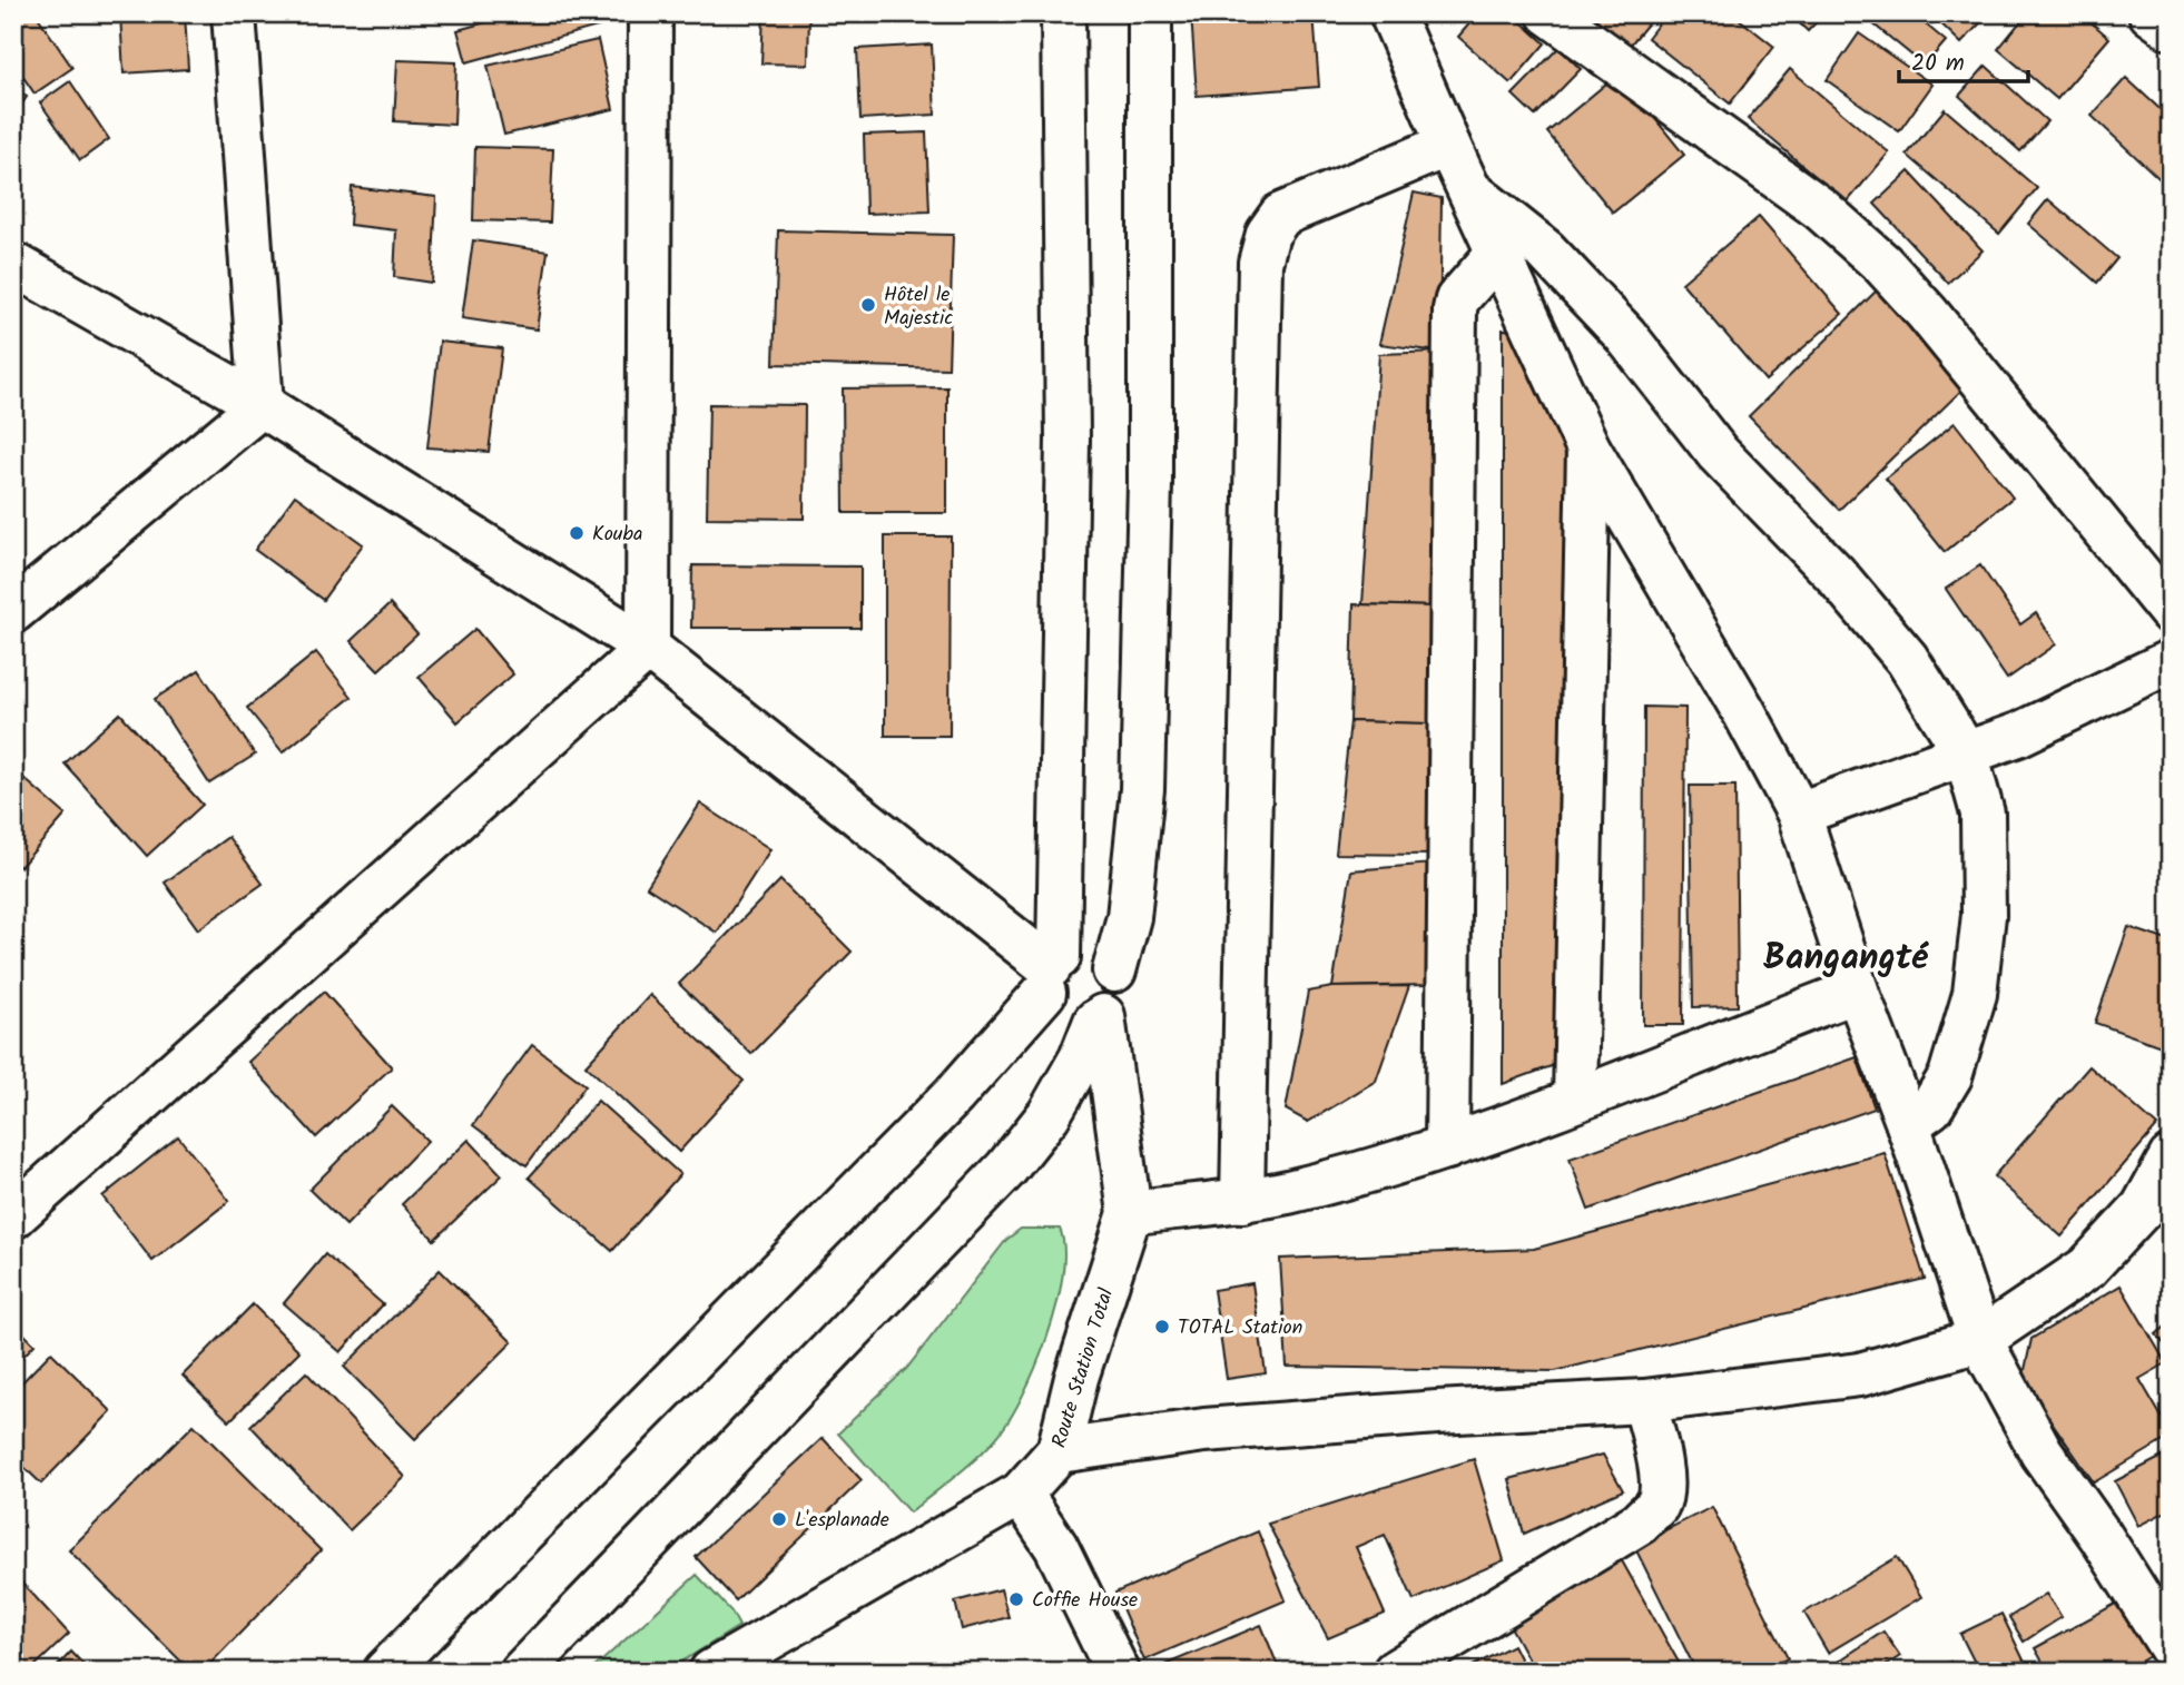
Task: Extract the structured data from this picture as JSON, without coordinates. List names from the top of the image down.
{
  "streets": {
    "street": ["Route Station Total"]
  },
  "districts": ["Bangangté"],
  "places": [
    "Hôtel le Majestic",
    "Kouba",
    "TOTAL Station",
    "L'esplanade",
    "Coffie House"
  ],
  "scale_bar": "20 m"
}
